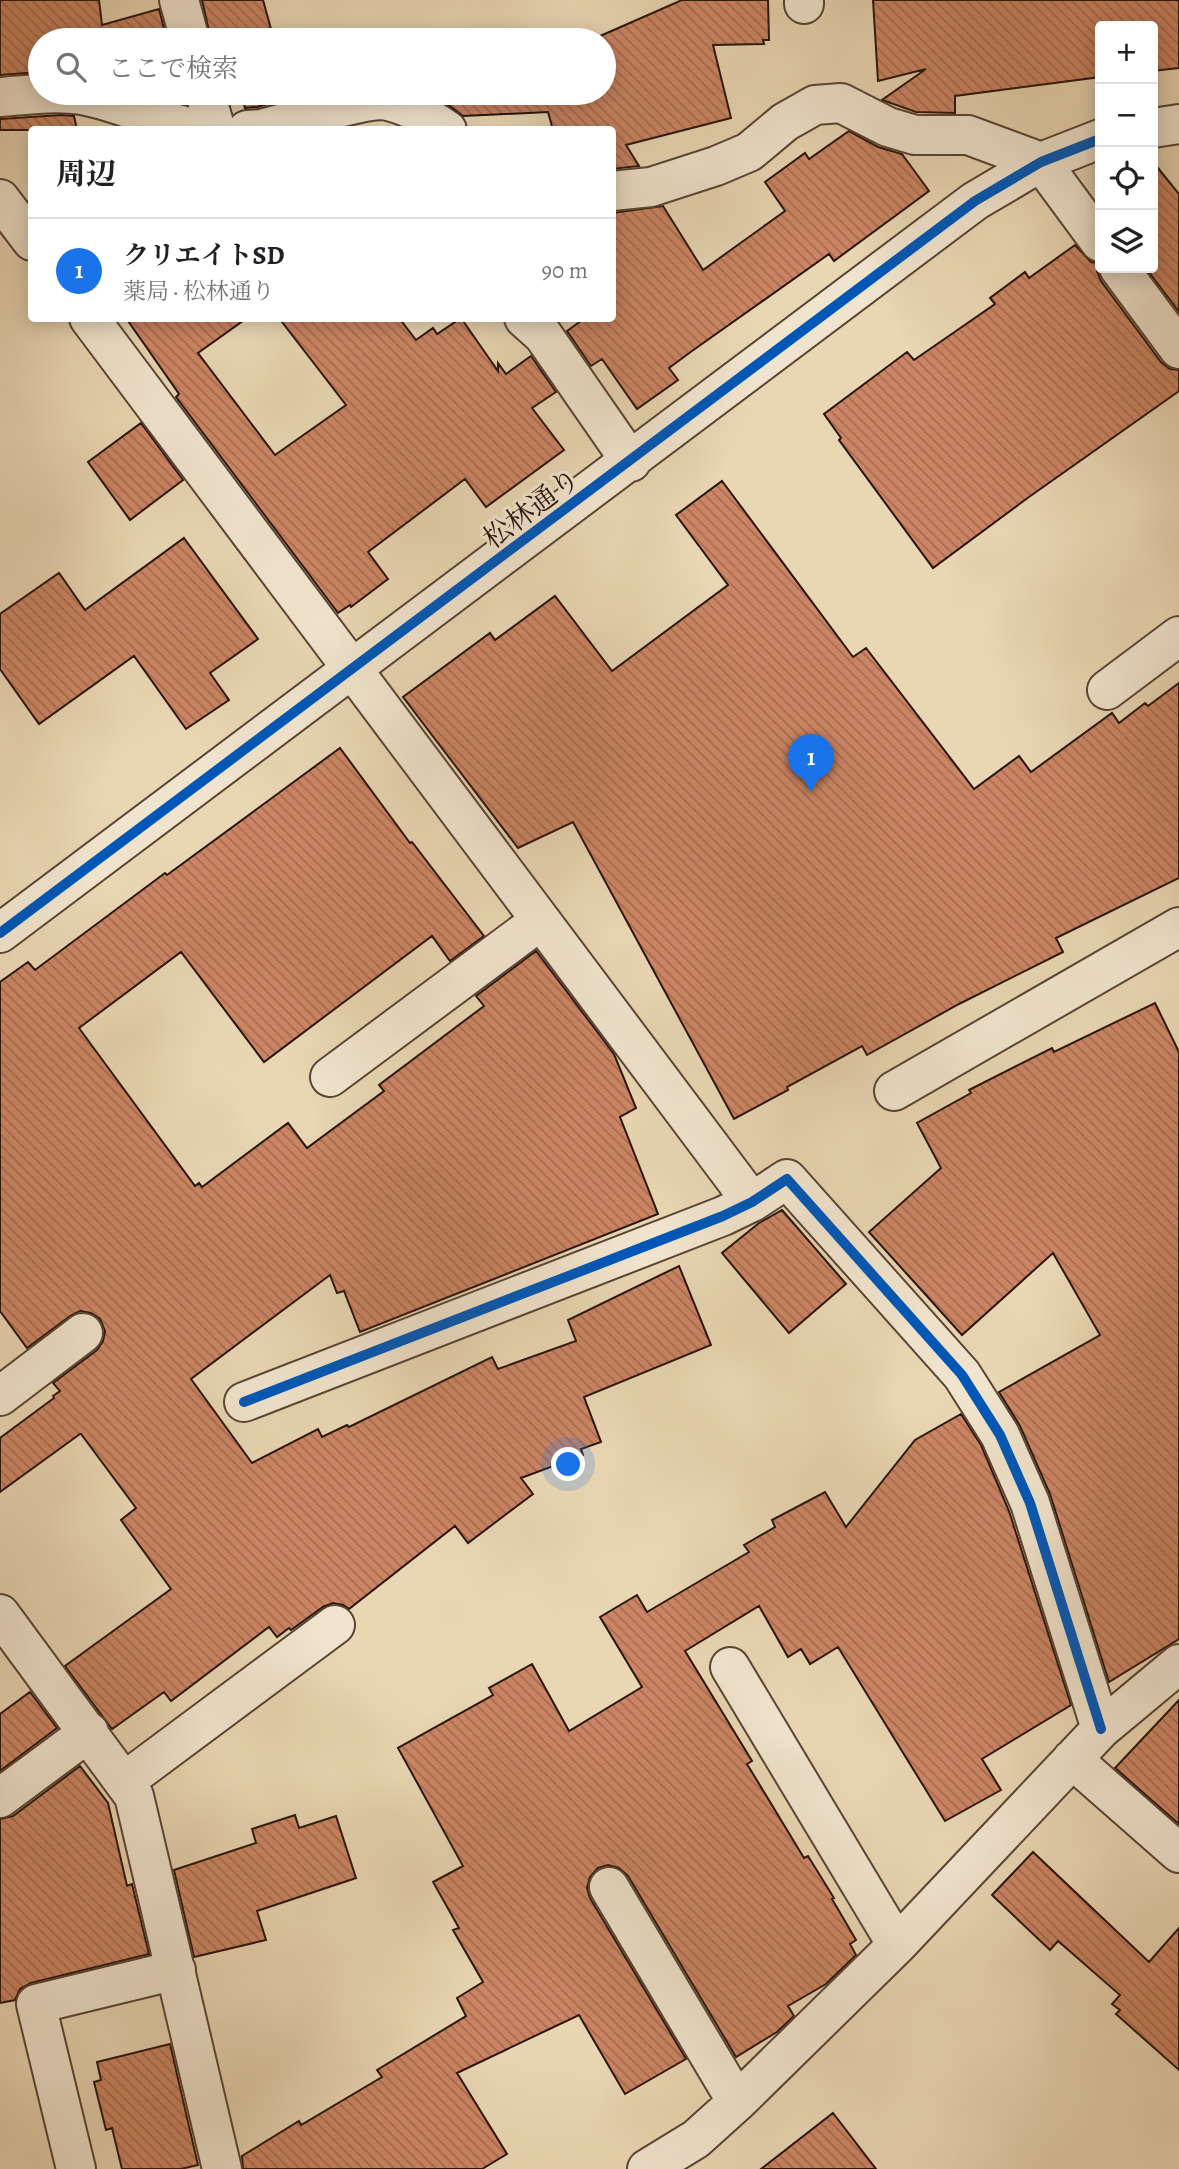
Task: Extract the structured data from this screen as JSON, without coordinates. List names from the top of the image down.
{
  "streets": {
    "street": ["松林通り"]
  },
  "page": {
    "map_buttons": ["+", "−"],
    "search": "ここで検索",
    "heading": "周辺",
    "list": [
      {
        "mark": "1",
        "name": "クリエイトSD",
        "note": "薬局 · 松林通り",
        "value": "90 m"
      }
    ],
    "pins": "1"
  }
}
